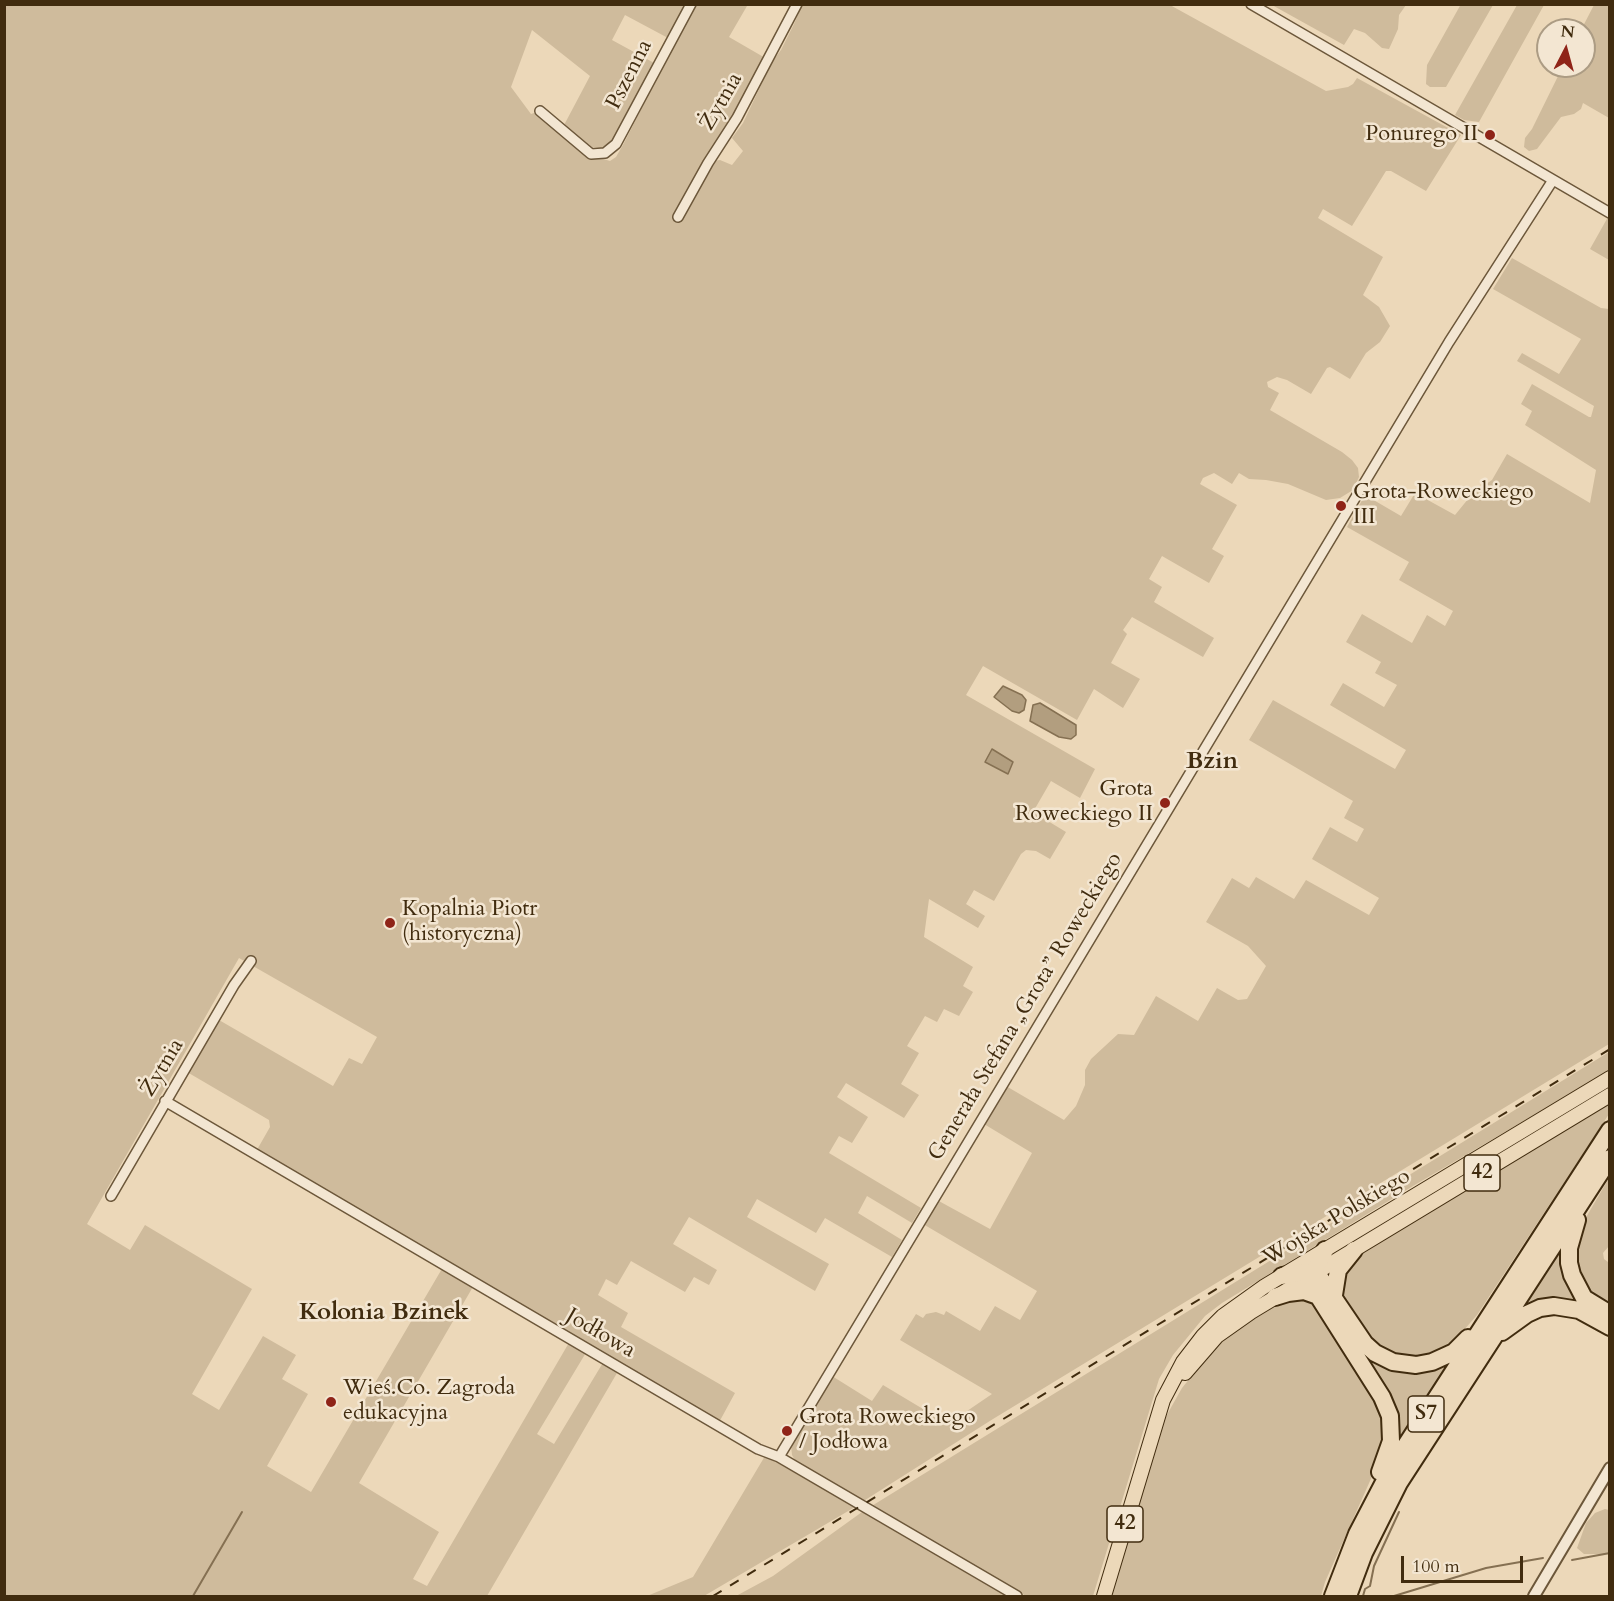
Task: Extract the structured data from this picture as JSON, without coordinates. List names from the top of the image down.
{
  "streets": {
    "highway": ["S7"],
    "main road": ["42", "Wojska Polskiego"],
    "street": [
      "Pszenna",
      "Żytnia",
      "Generała Stefana „Grota” Roweckiego",
      "Jodłowa"
    ]
  },
  "crossings": [
    ["Żytnia", "Jodłowa"],
    ["Generała Stefana „Grota” Roweckiego", "Jodłowa"]
  ],
  "districts": ["Bzin", "Kolonia Bzinek"],
  "places": [
    "Ponurego II",
    "Grota-Roweckiego III",
    "Grota Roweckiego II",
    "Kopalnia Piotr (historyczna)",
    "Wieś.Co. Zagroda edukacyjna",
    "Grota Roweckiego / Jodłowa"
  ],
  "scale_bar": "100 m",
  "north": "top"
}
